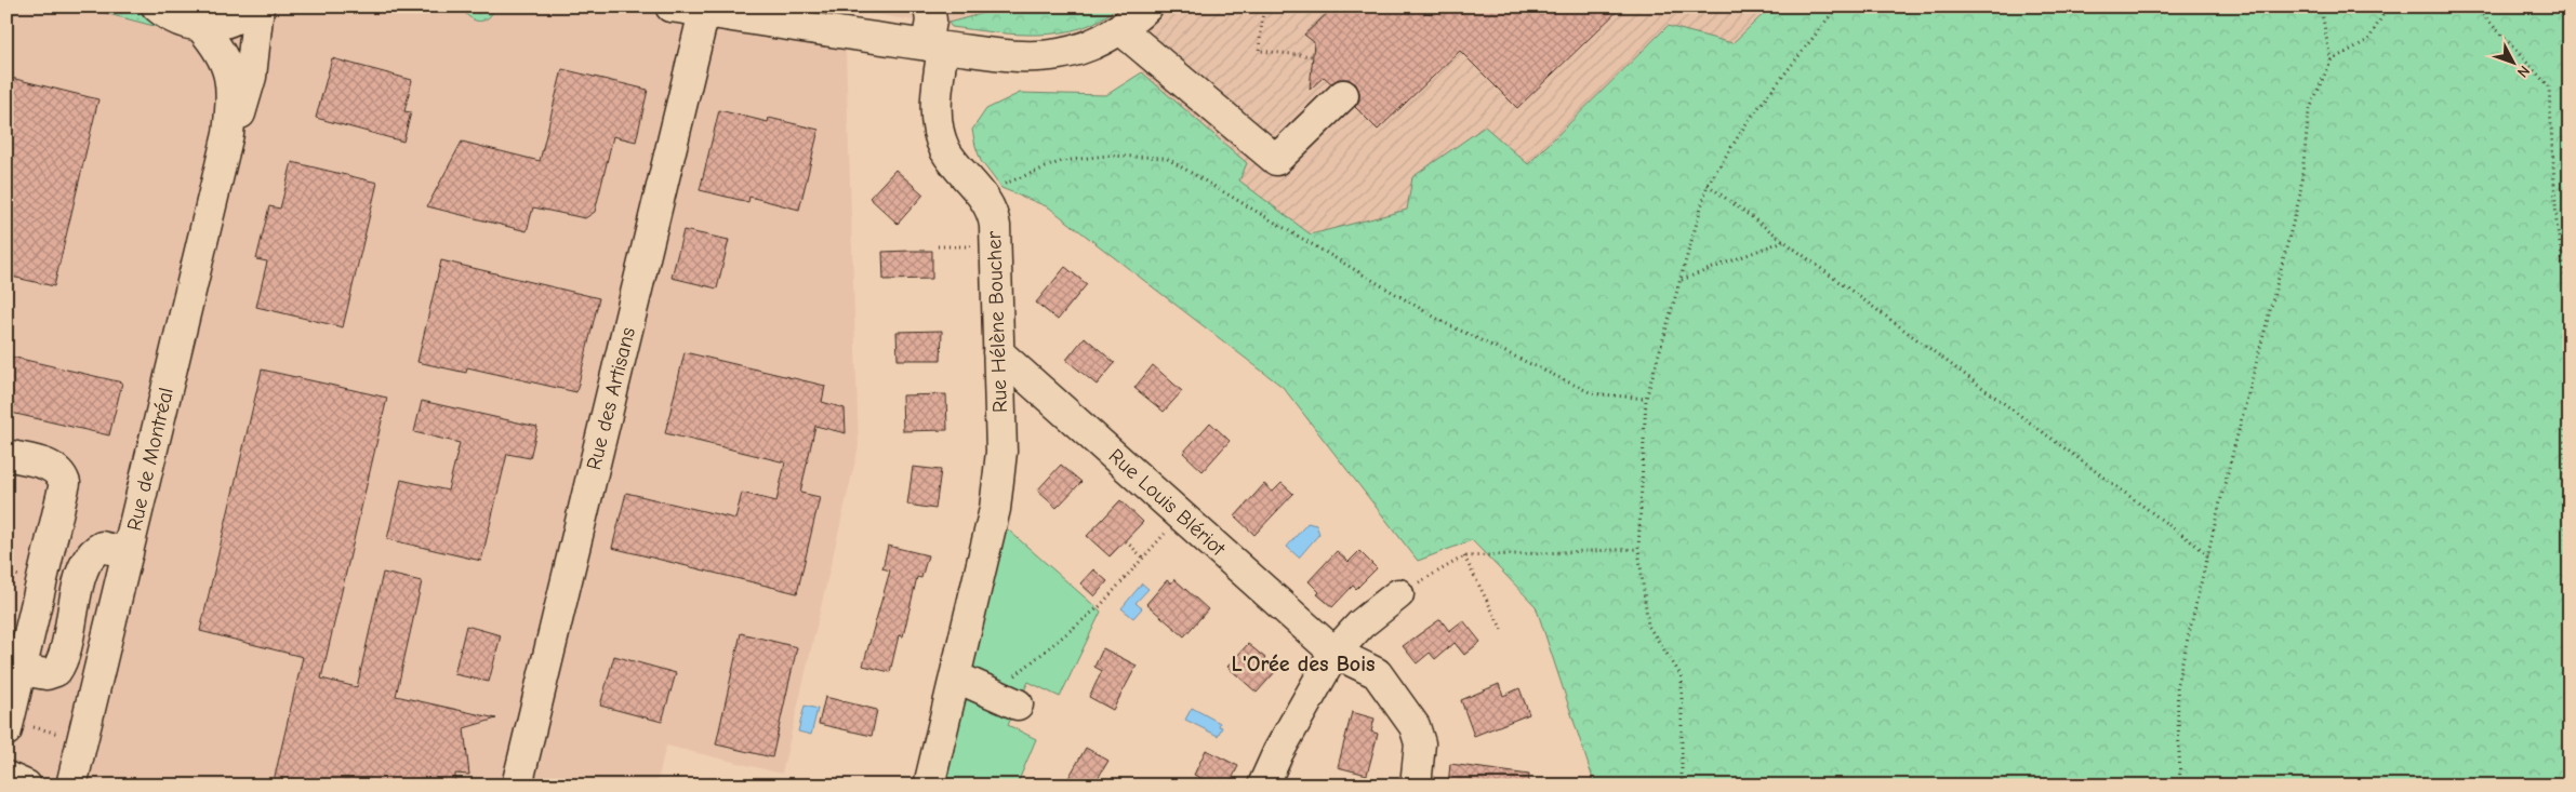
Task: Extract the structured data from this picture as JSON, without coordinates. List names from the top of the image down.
{
  "streets": {
    "street": [
      "Rue Hélène Boucher",
      "Rue des Artisans",
      "Rue de Montréal",
      "Rue Louis Blériot"
    ]
  },
  "crossings": [
    ["Rue Hélène Boucher", "Rue Louis Blériot"]
  ],
  "districts": ["L'Orée des Bois"],
  "north": "bottom right"
}
